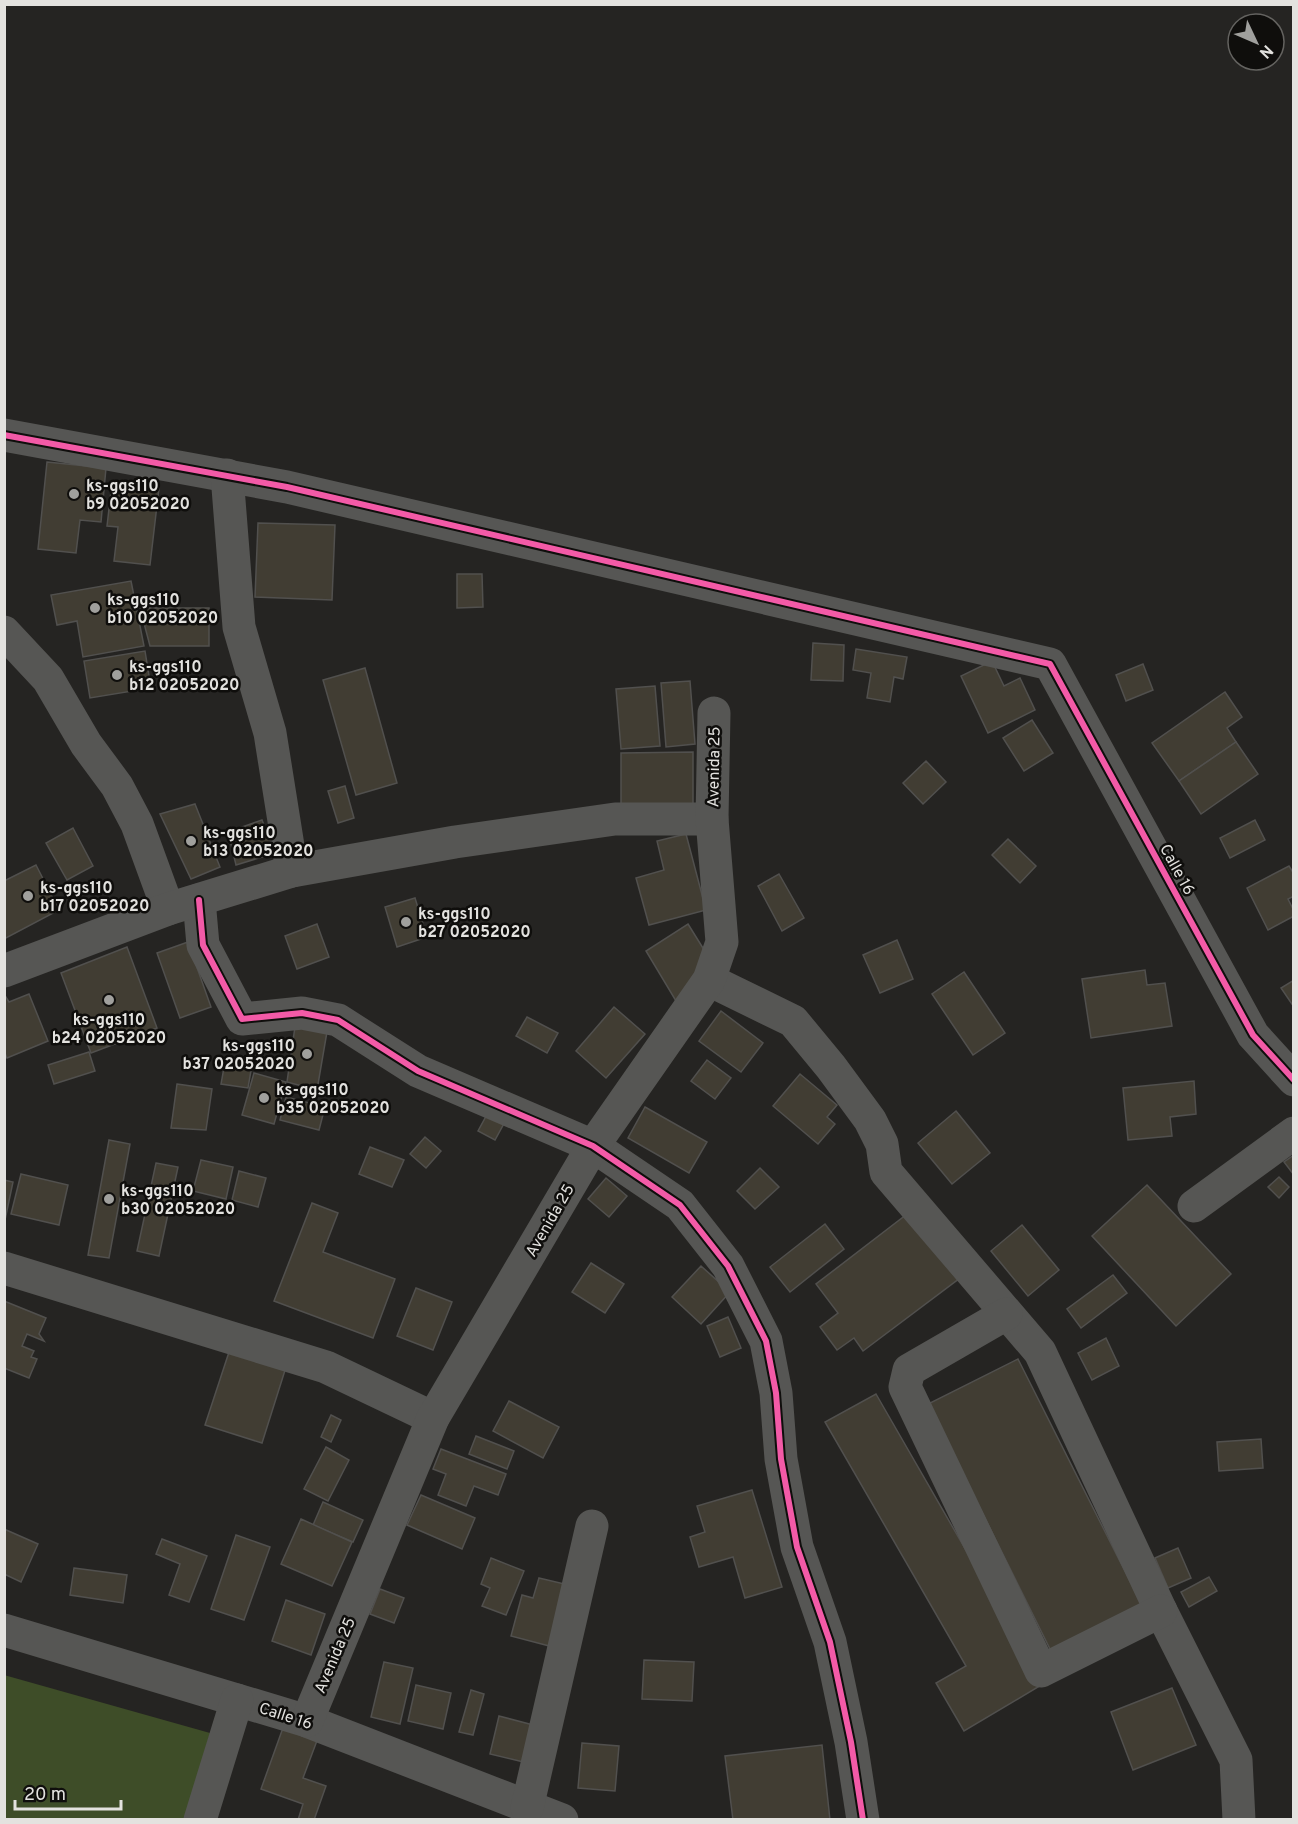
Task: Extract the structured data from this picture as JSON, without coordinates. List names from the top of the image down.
{
  "streets": {
    "street": ["Avenida 25", "Calle 16"]
  },
  "crossings": [
    ["Avenida 25", "Calle 16"]
  ],
  "places": [
    "ks-ggs110 b9 02052020",
    "ks-ggs110 b10 02052020",
    "ks-ggs110 b12 02052020",
    "ks-ggs110 b13 02052020",
    "ks-ggs110 b17 02052020",
    "ks-ggs110 b27 02052020",
    "ks-ggs110 b24 02052020",
    "ks-ggs110 b37 02052020",
    "ks-ggs110 b35 02052020",
    "ks-ggs110 b30 02052020"
  ],
  "scale_bar": "20 m",
  "north": "bottom right"
}
